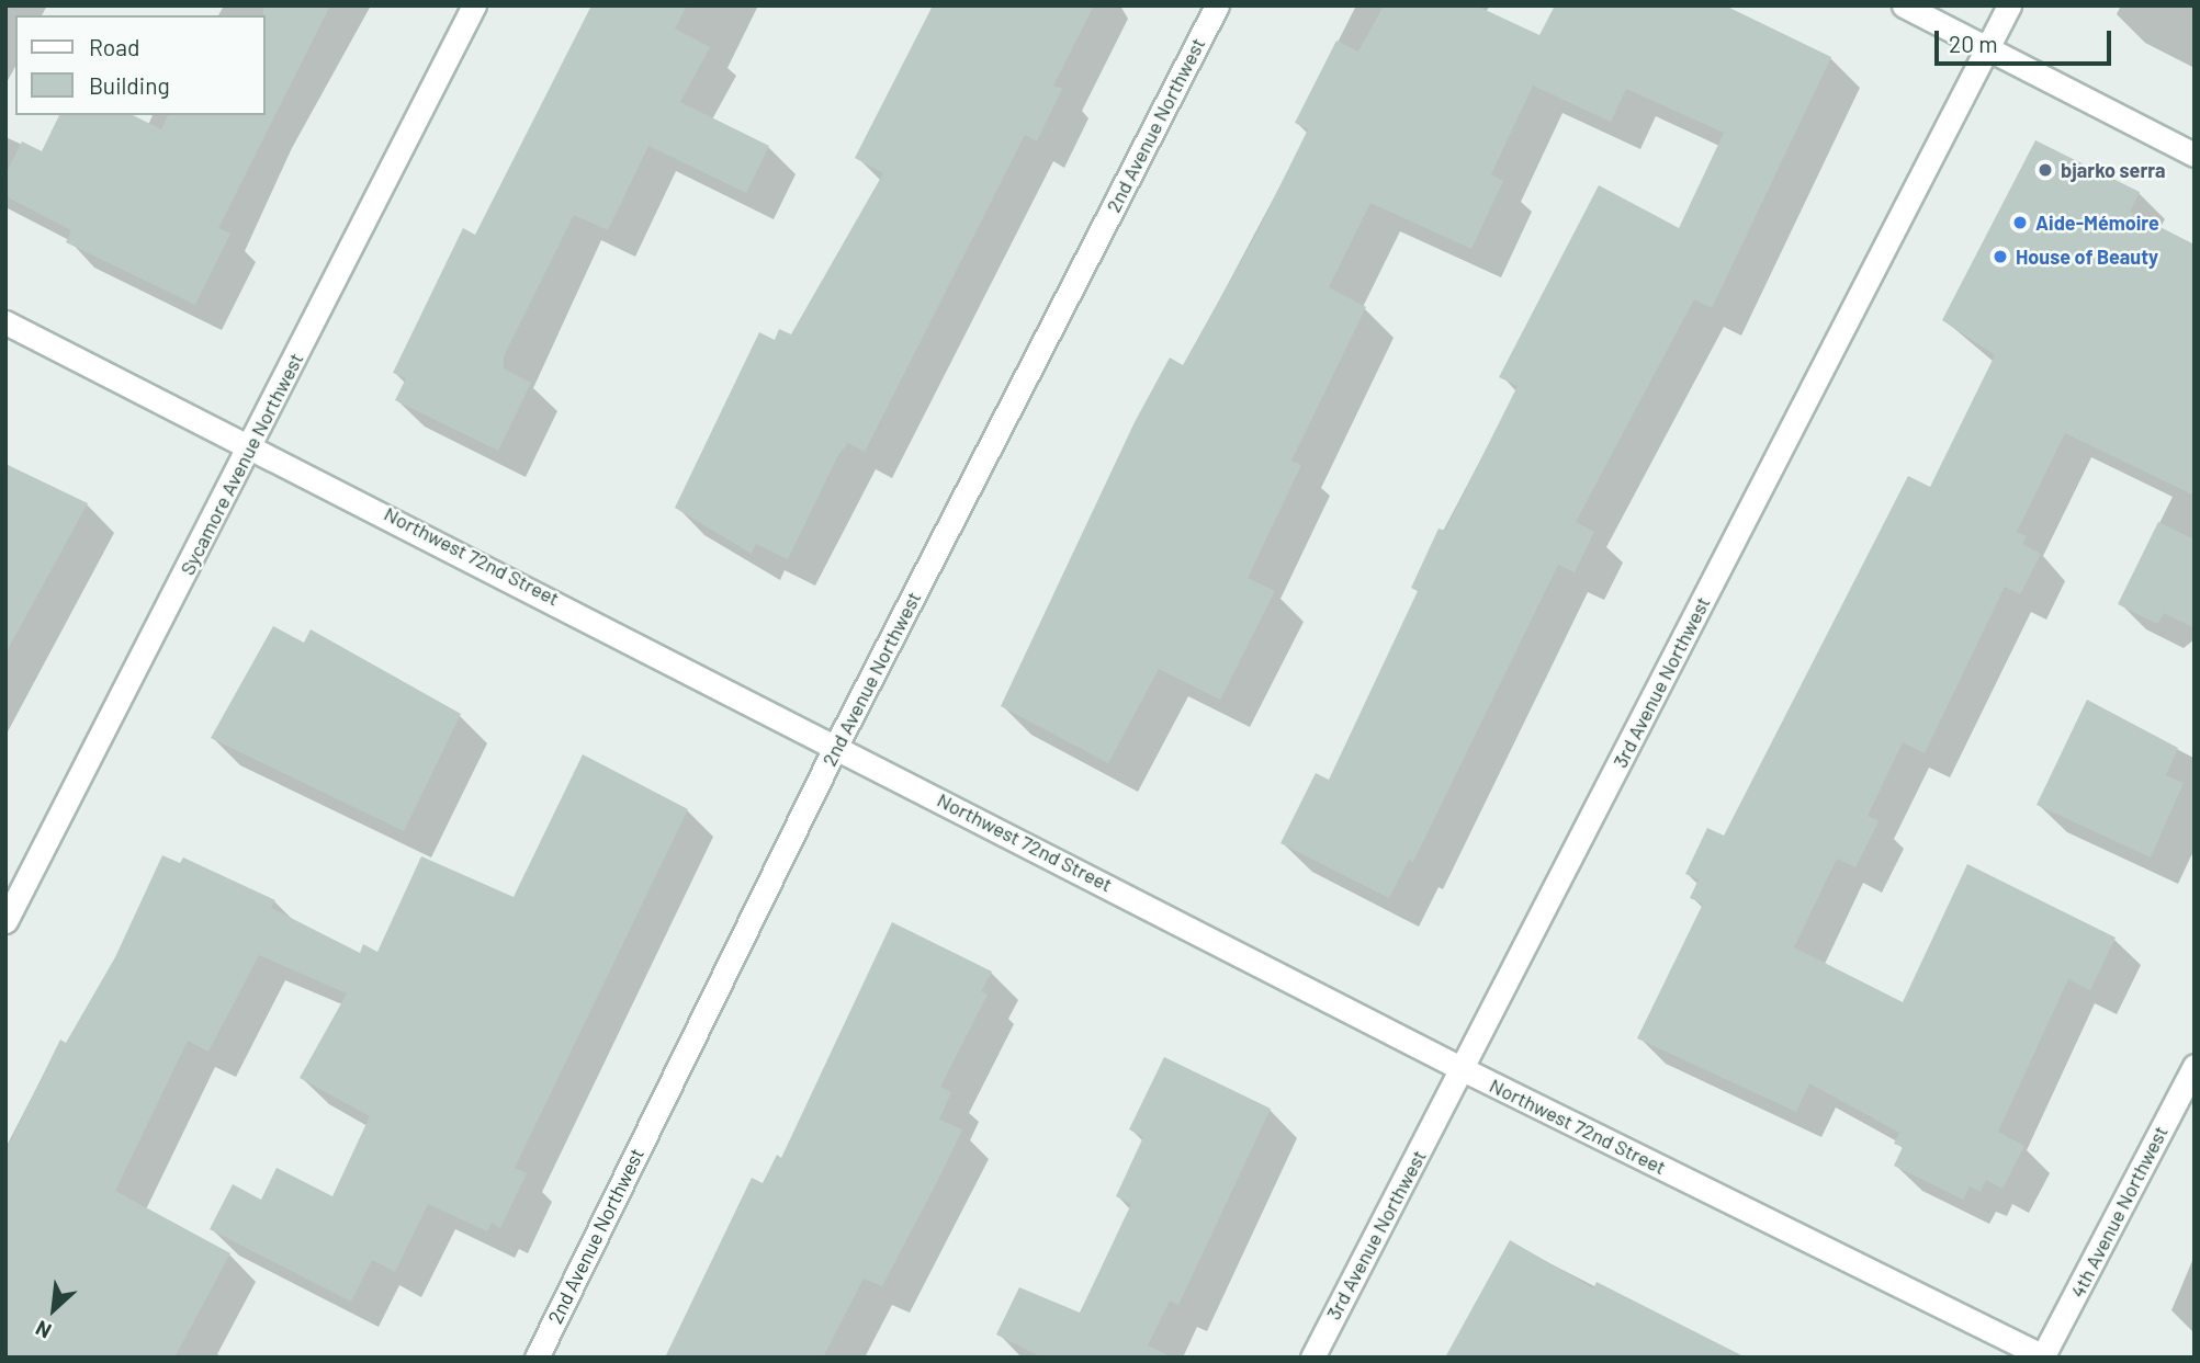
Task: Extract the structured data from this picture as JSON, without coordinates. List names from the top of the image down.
{
  "streets": {
    "street": [
      "2nd Avenue Northwest",
      "Sycamore Avenue Northwest",
      "Northwest 72nd Street",
      "3rd Avenue Northwest",
      "4th Avenue Northwest"
    ]
  },
  "crossings": [
    ["2nd Avenue Northwest", "Northwest 72nd Street"],
    ["Sycamore Avenue Northwest", "Northwest 72nd Street"],
    ["Northwest 72nd Street", "3rd Avenue Northwest"],
    ["Northwest 72nd Street", "4th Avenue Northwest"]
  ],
  "places": ["bjarko serra", "Aide-Mémoire", "House of Beauty"],
  "legend": ["Road", "Building"],
  "scale_bar": "20 m",
  "north": "bottom left"
}
